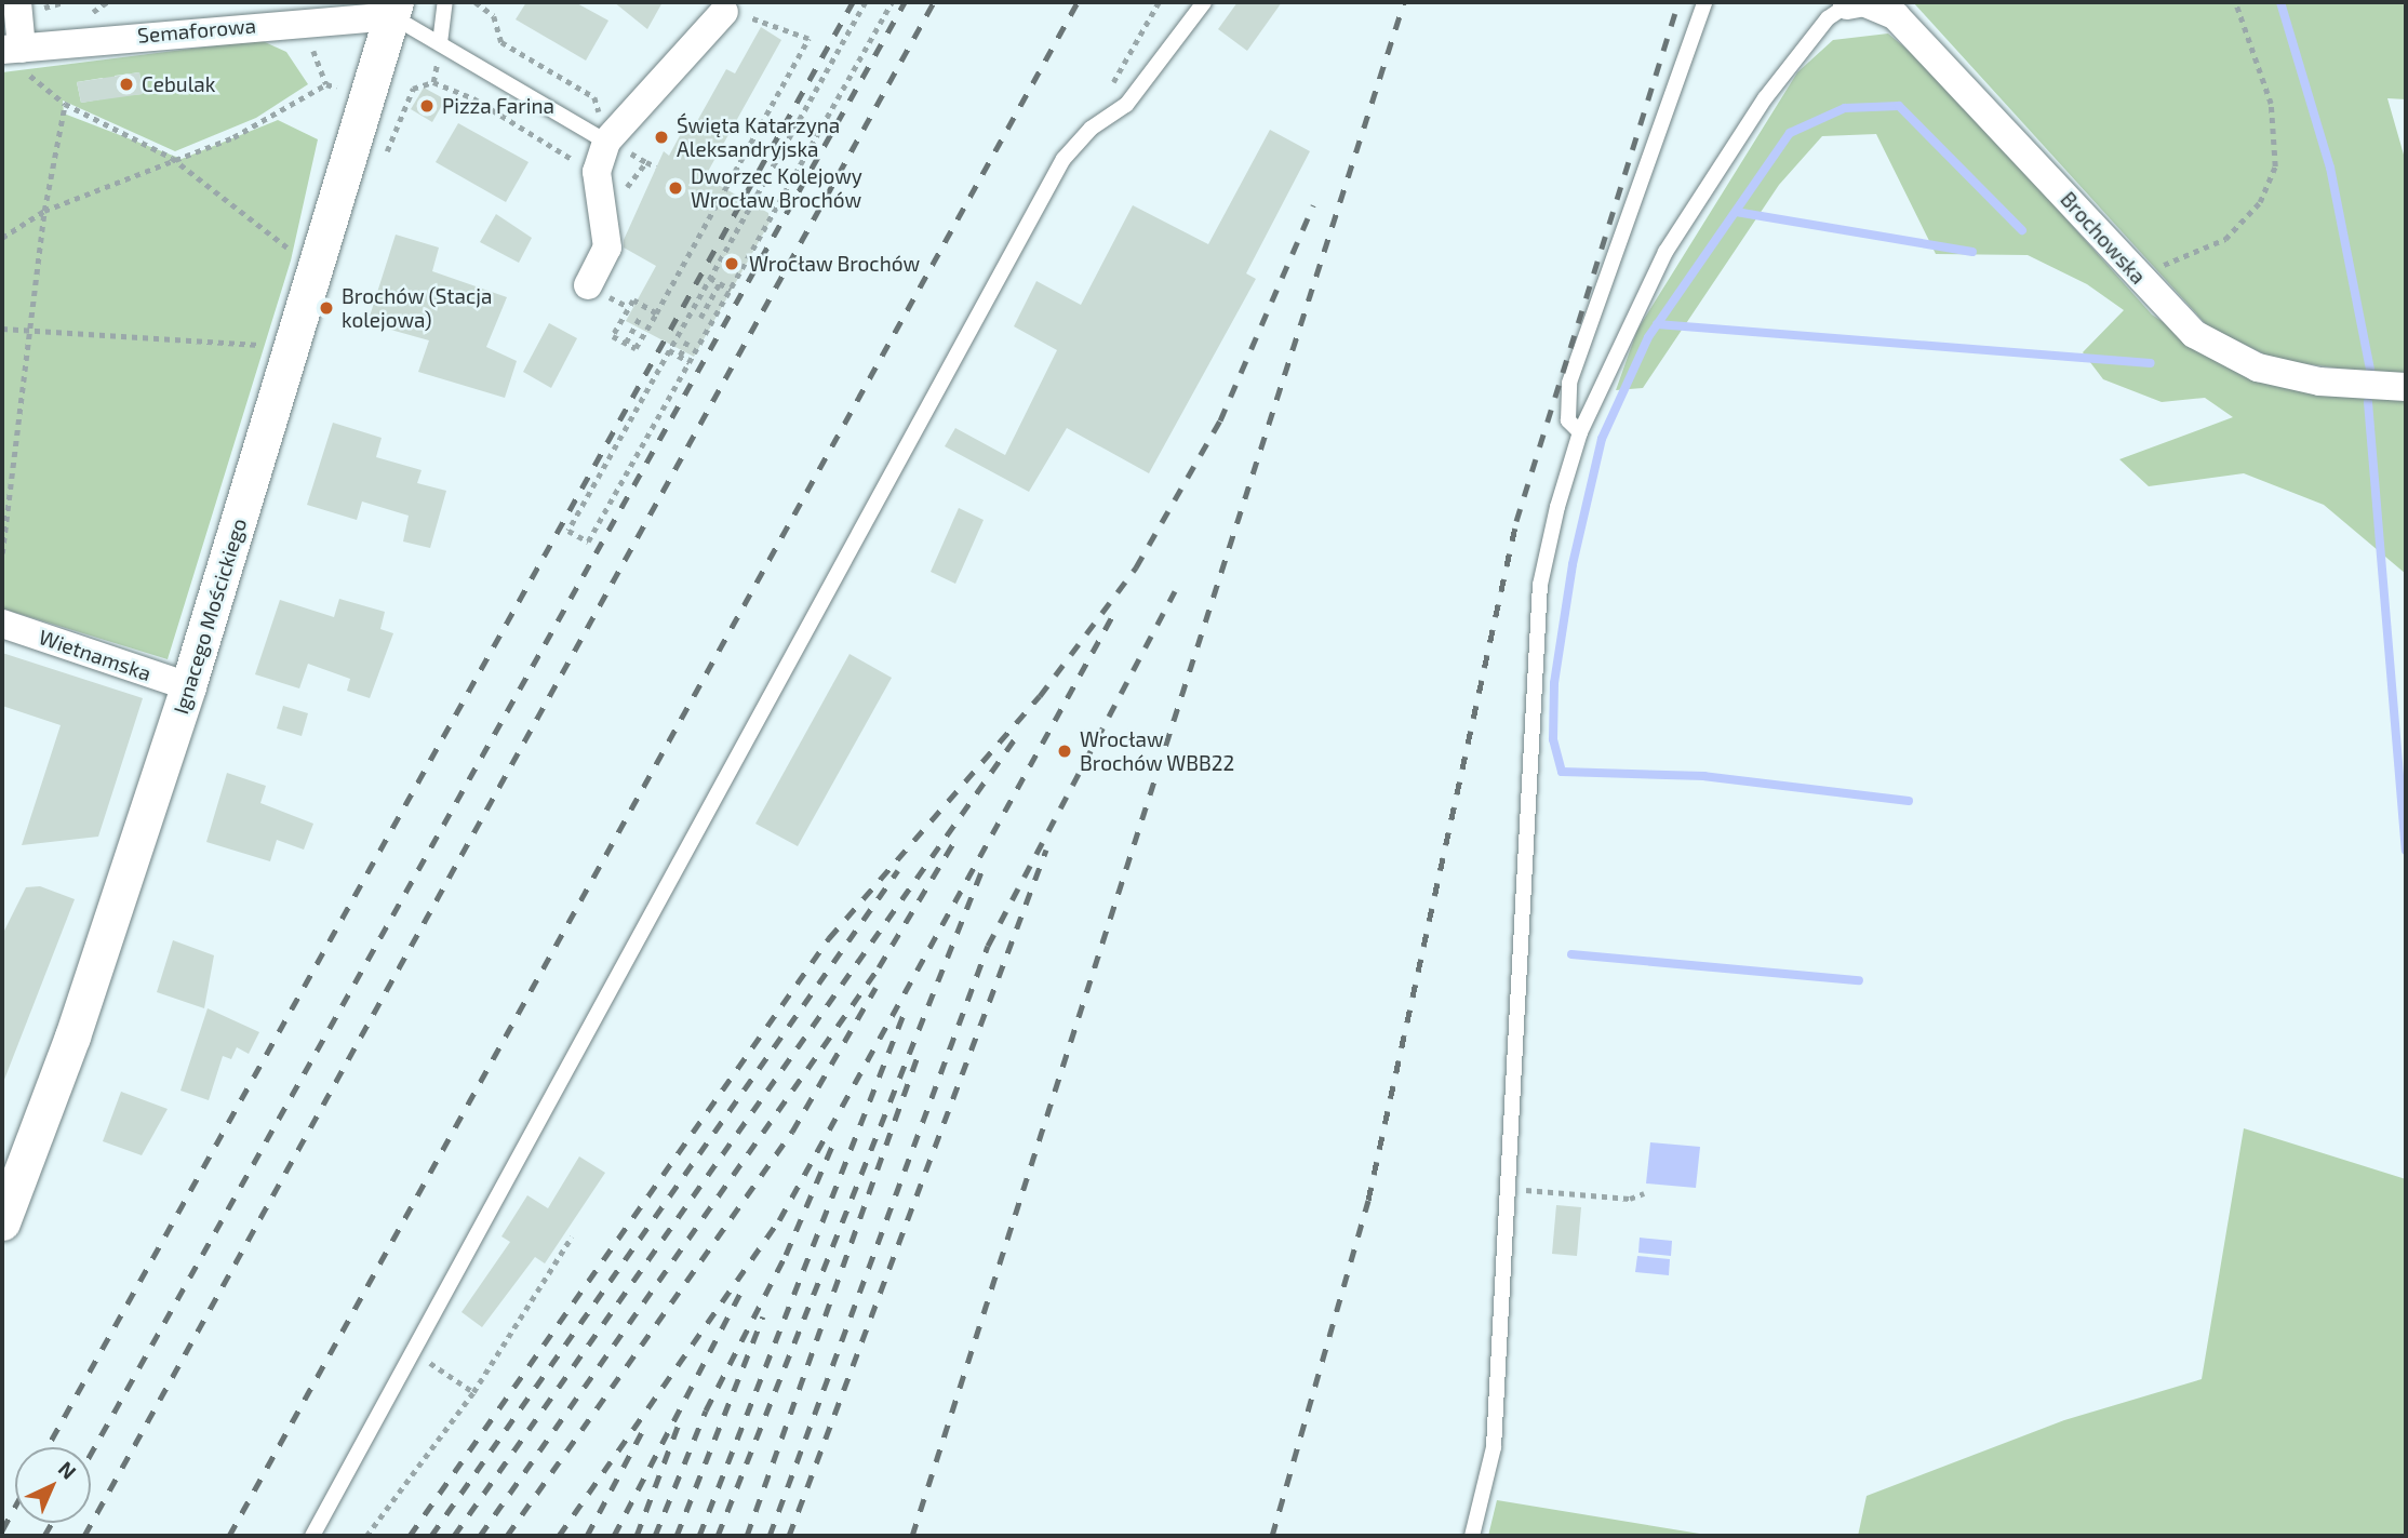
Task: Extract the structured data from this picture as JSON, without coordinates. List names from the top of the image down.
{
  "streets": {
    "street": [
      "Semaforowa",
      "Brochowska",
      "Ignacego Mościckiego",
      "Wietnamska"
    ]
  },
  "crossings": [
    ["Semaforowa", "Ignacego Mościckiego"],
    ["Ignacego Mościckiego", "Wietnamska"]
  ],
  "places": [
    "Cebulak",
    "Pizza Farina",
    "Święta Katarzyna Aleksandryjska",
    "Dworzec Kolejowy Wrocław Brochów",
    "Wrocław Brochów",
    "Brochów (Stacja kolejowa)",
    "Wrocław Brochów WBB22"
  ],
  "north": "top right"
}
